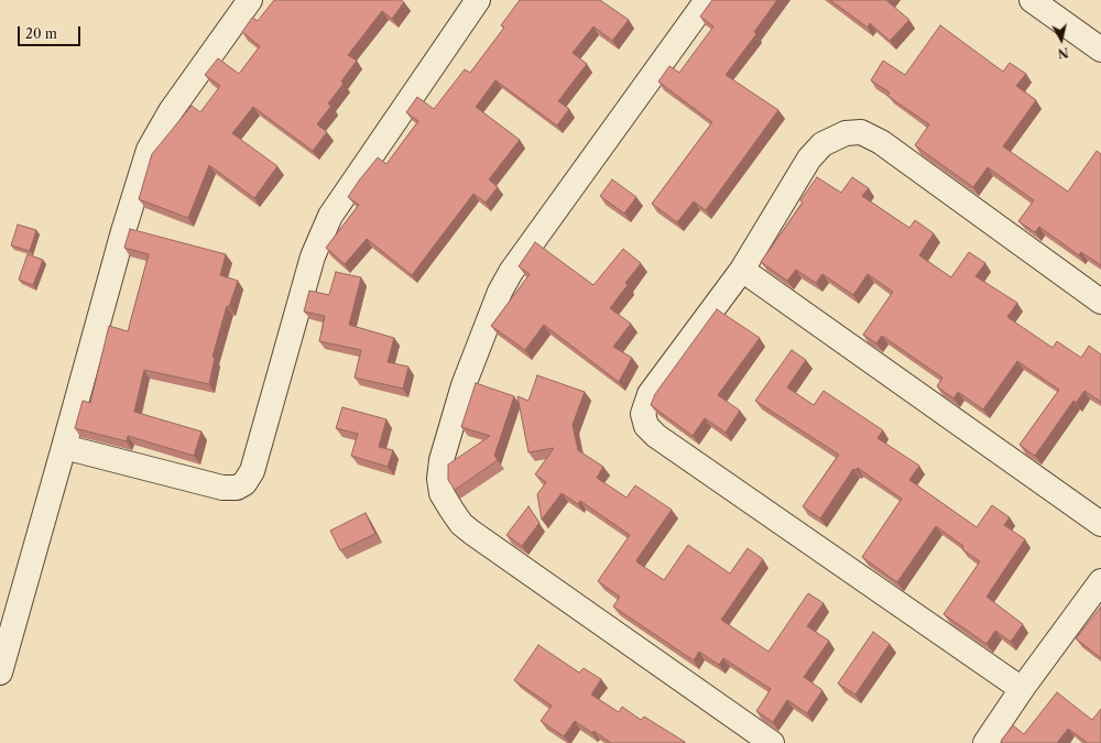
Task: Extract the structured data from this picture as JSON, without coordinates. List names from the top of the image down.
{
  "scale_bar": "20 m",
  "north": "bottom"
}
